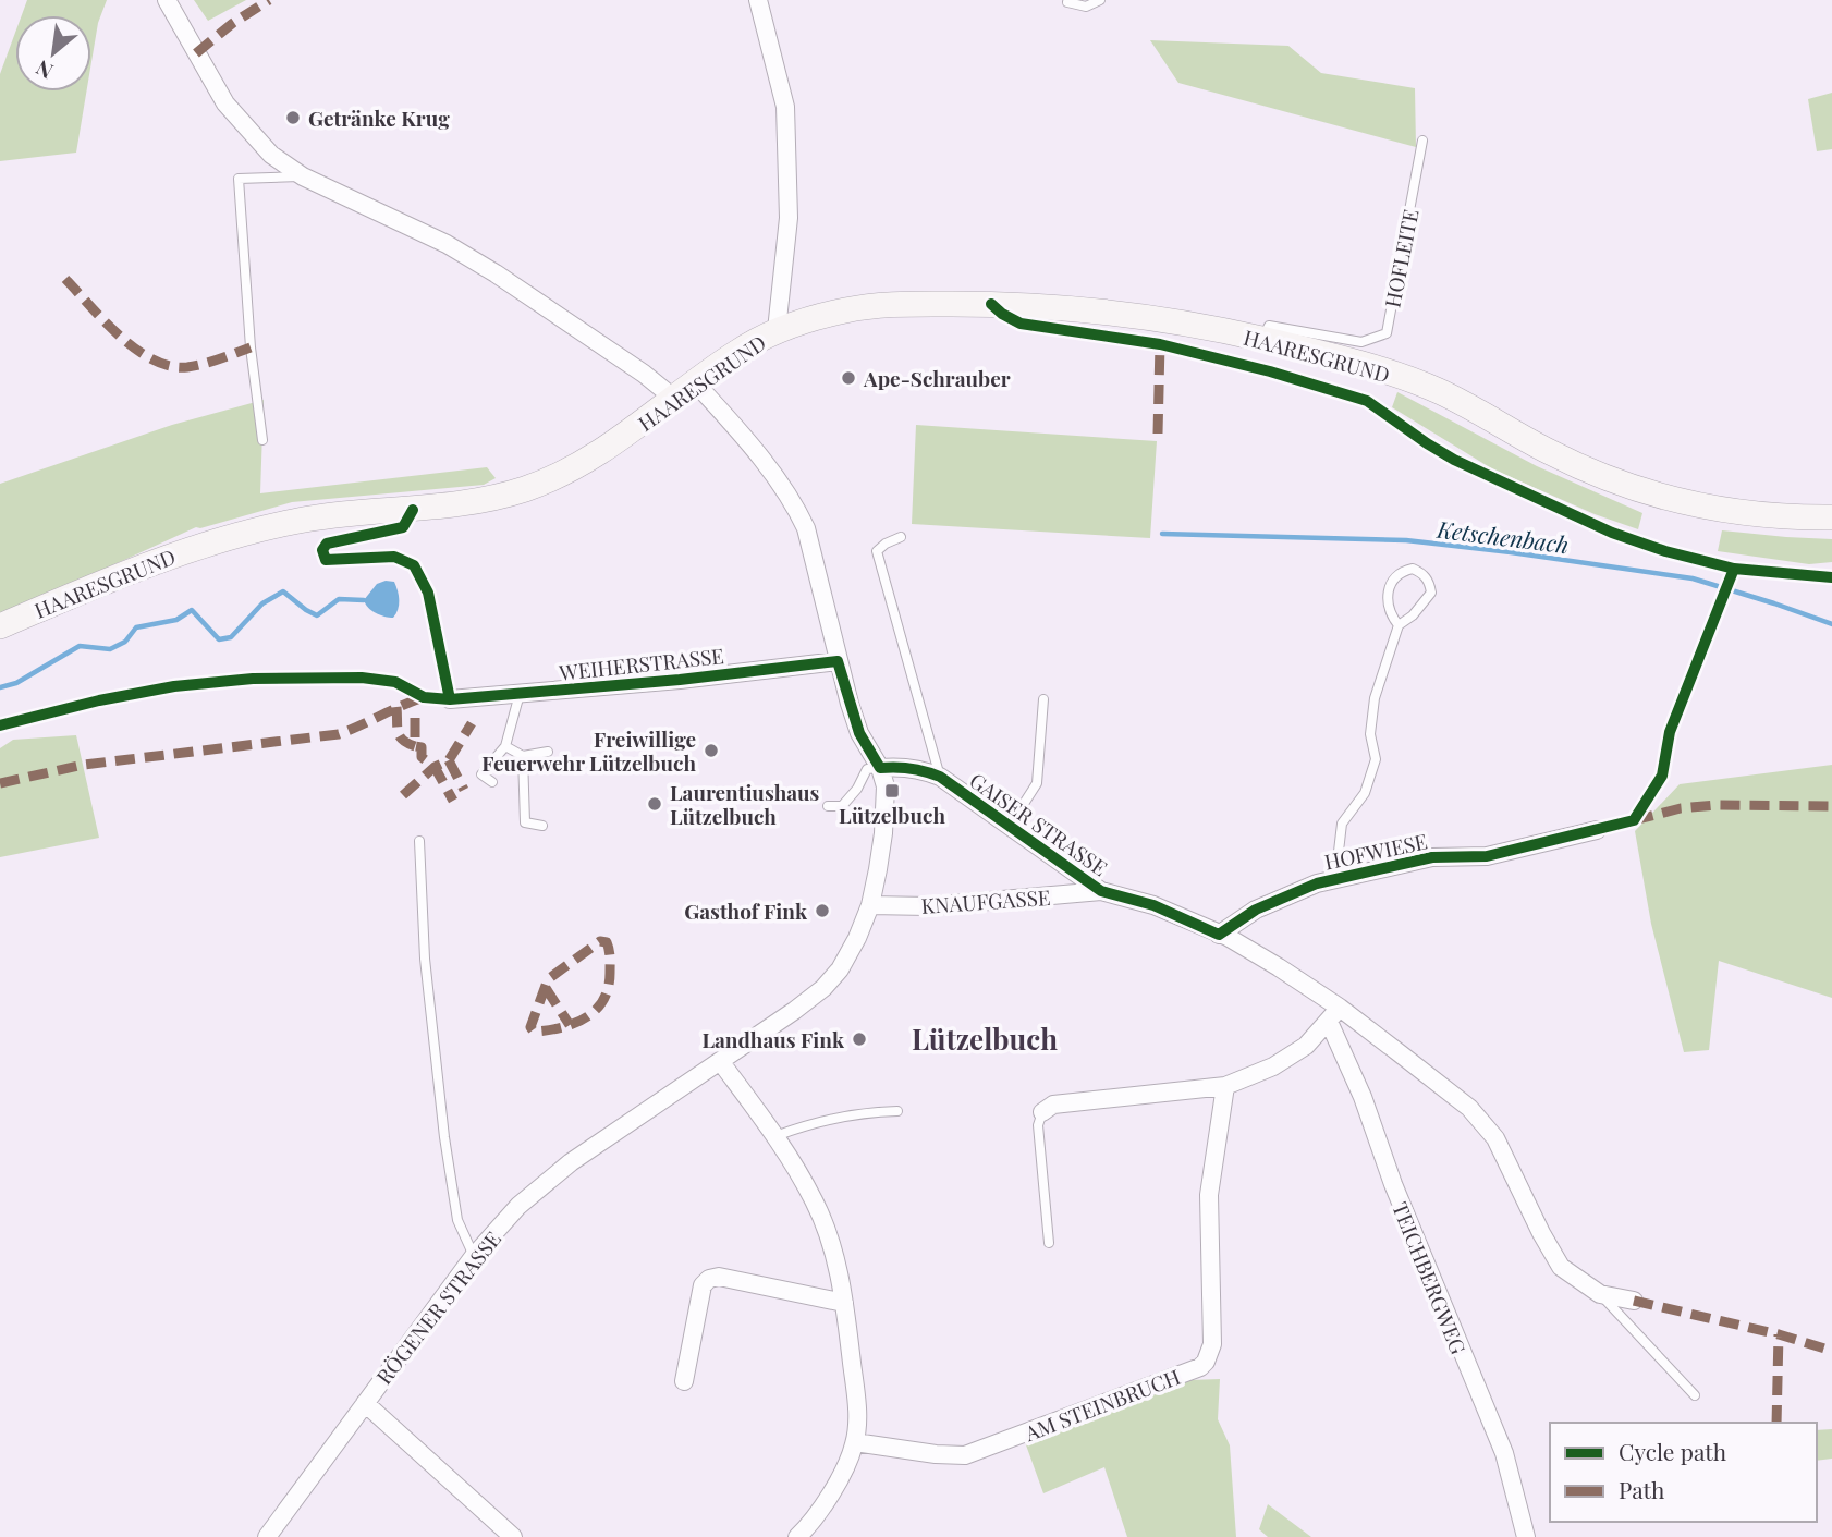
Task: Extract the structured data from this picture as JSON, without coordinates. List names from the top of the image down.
{
  "streets": {
    "street": [
      "HAARESGRUND",
      "WEIHERSTRASSE",
      "GAISER STRASSE",
      "HOFWIESE",
      "KNAUFGASSE",
      "TEICHBERGWEG",
      "RÖGENER STRASSE",
      "AM STEINBRUCH"
    ],
    "lane": ["HOFLEITE"]
  },
  "crossings": [
    ["HOFLEITE", "HAARESGRUND"],
    ["GAISER STRASSE", "HOFWIESE"],
    ["GAISER STRASSE", "KNAUFGASSE"],
    ["GAISER STRASSE", "TEICHBERGWEG"],
    ["GAISER STRASSE", "RÖGENER STRASSE"],
    ["KNAUFGASSE", "RÖGENER STRASSE"]
  ],
  "districts": ["Lützelbuch"],
  "water": ["Ketschenbach"],
  "places": {
    "other": [
      "Getränke Krug",
      "Ape-Schrauber",
      "Freiwillige Feuerwehr Lützelbuch",
      "Laurentiushaus Lützelbuch",
      "Gasthof Fink",
      "Landhaus Fink"
    ],
    "transit": ["Lützelbuch"]
  },
  "legend": ["Cycle path", "Path"],
  "north": "bottom left"
}
